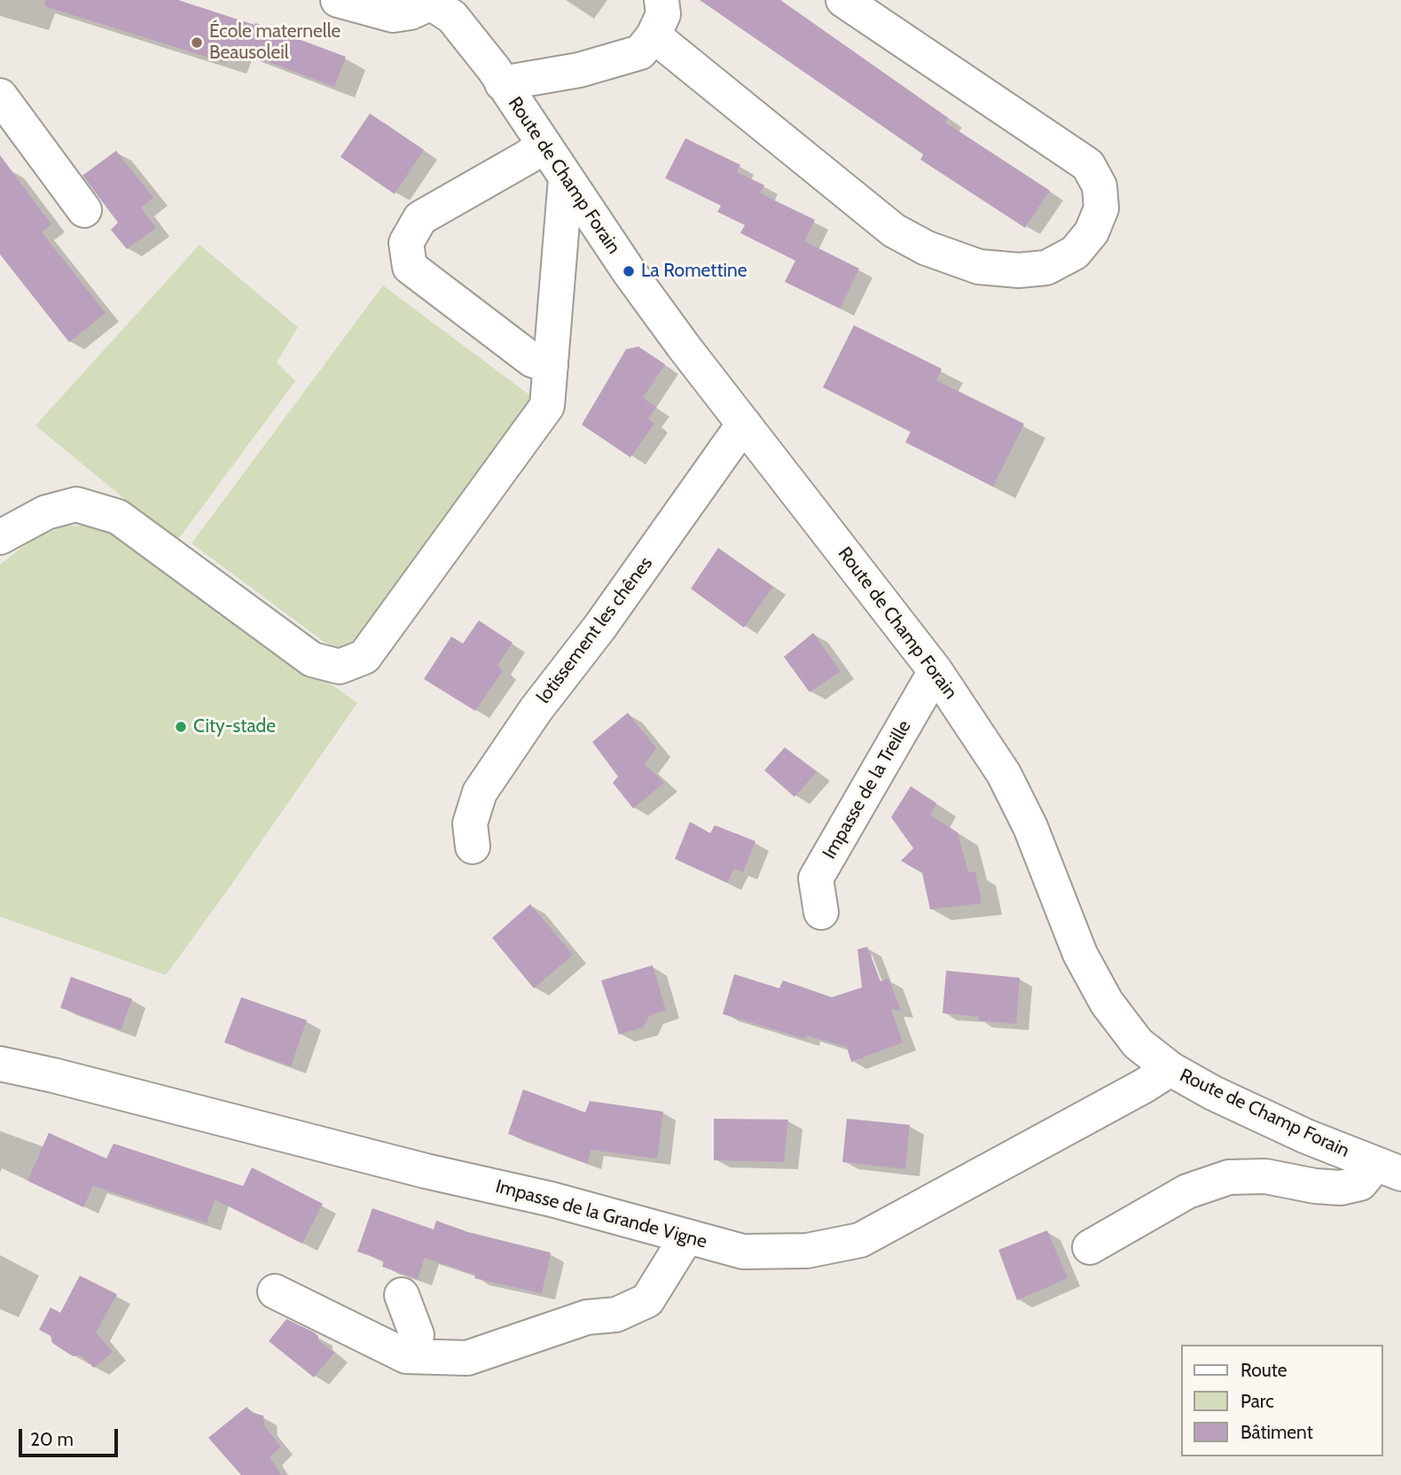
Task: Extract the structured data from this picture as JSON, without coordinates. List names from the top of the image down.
{
  "streets": {
    "street": [
      "Route de Champ Forain",
      "lotissement les chênes",
      "Impasse de la Treille",
      "Impasse de la Grande Vigne"
    ]
  },
  "crossings": [
    ["Route de Champ Forain", "lotissement les chênes"],
    ["Route de Champ Forain", "Impasse de la Treille"],
    ["Route de Champ Forain", "Impasse de la Grande Vigne"]
  ],
  "places": ["École maternelle Beausoleil", "La Romettine", "City-stade"],
  "legend": ["Route", "Parc", "Bâtiment"],
  "scale_bar": "20 m"
}
